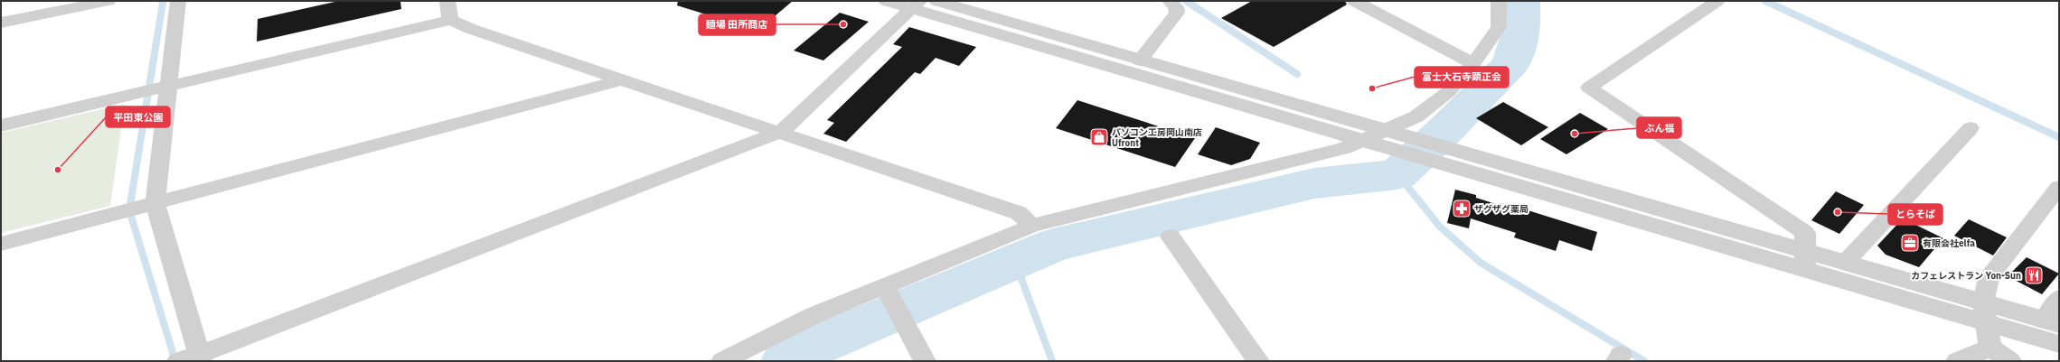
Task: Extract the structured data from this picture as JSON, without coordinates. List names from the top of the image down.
{
  "places": {
    "other": [
      "麺場 田所商店",
      "冨士大石寺顕正会",
      "ぶん福",
      "平田東公園",
      "とらそば"
    ],
    "shop": ["パソコン工房岡山南店 Ufront"],
    "pharmacy": ["ザグザグ薬局"],
    "office": ["有限会社elfa"],
    "restaurant": ["カフェレストラン Yon-Sun"]
  }
}
